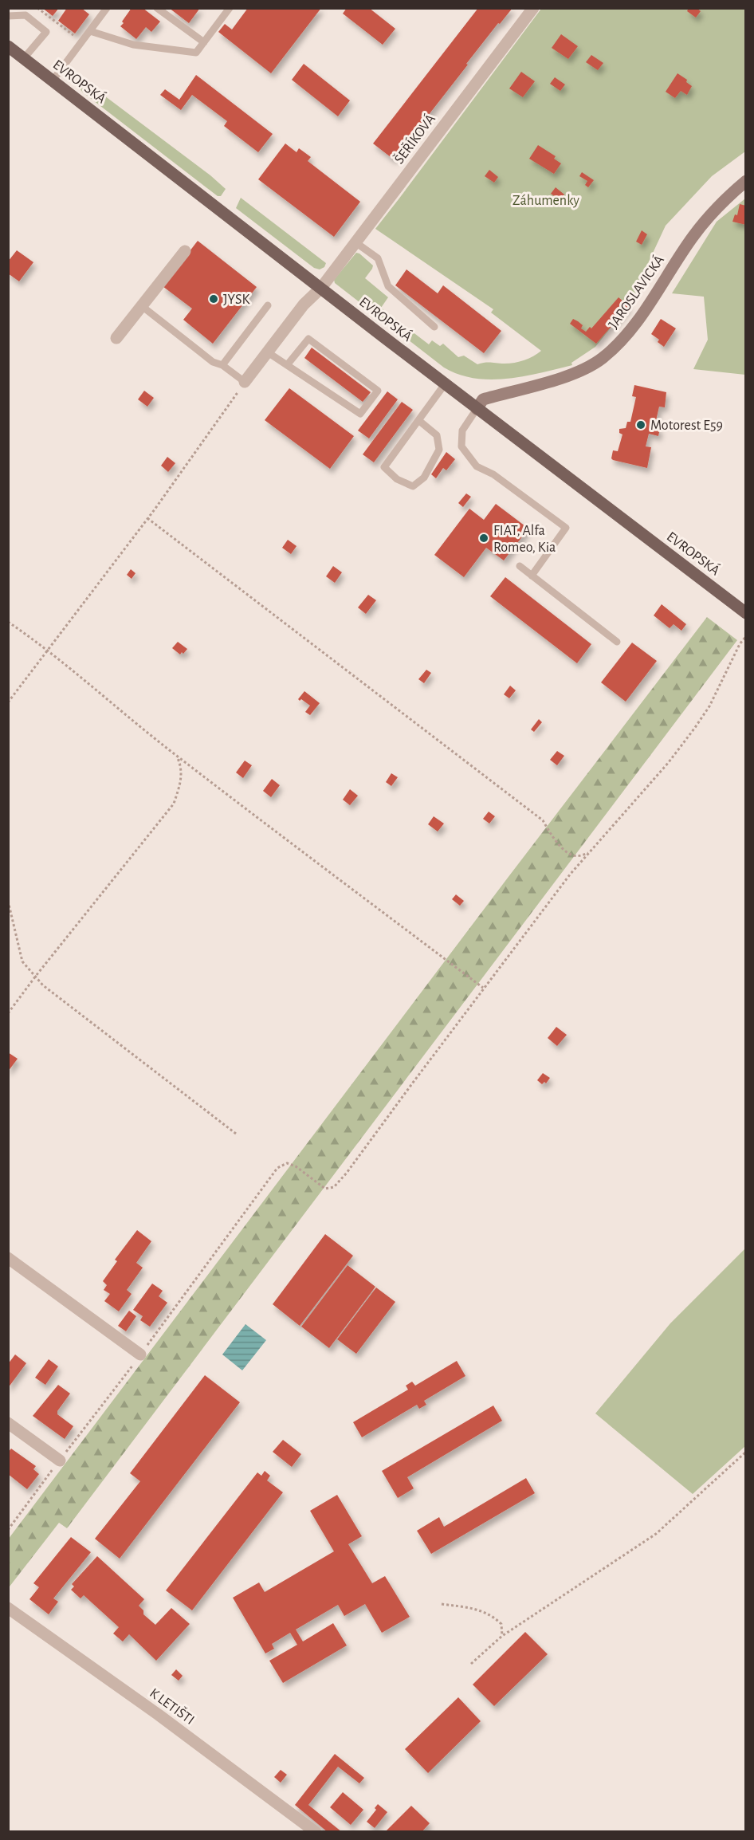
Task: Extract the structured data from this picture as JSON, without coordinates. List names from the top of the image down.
{
  "streets": {
    "main road": ["EVROPSKÁ"],
    "street": ["ŠEŘÍKOVÁ", "JAROSLAVICKÁ", "K LETIŠTI"]
  },
  "crossings": [
    ["EVROPSKÁ", "ŠEŘÍKOVÁ"],
    ["EVROPSKÁ", "JAROSLAVICKÁ"]
  ],
  "parks": ["Záhumenky"],
  "places": ["JYSK", "Motorest E59", "FIAT, Alfa Romeo, Kia"]
}
